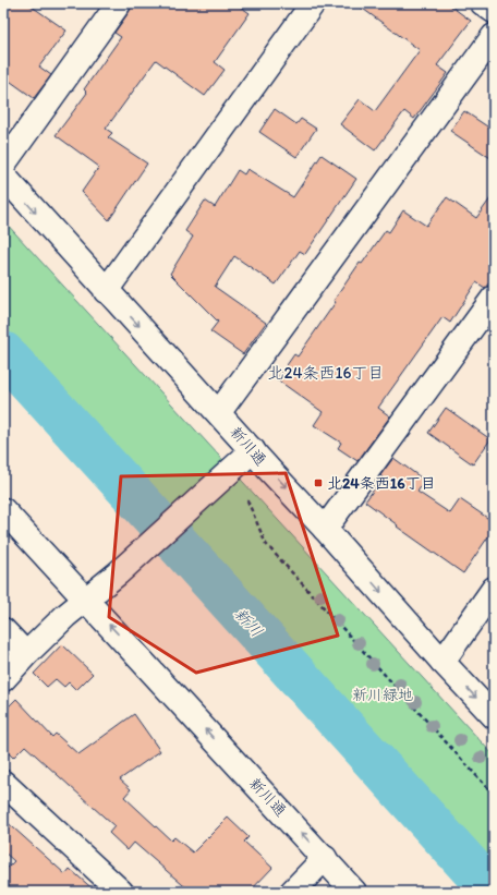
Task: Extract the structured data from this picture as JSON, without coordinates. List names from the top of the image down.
{
  "streets": {
    "street": ["新川通"]
  },
  "districts": ["北24条西16丁目"],
  "water": ["新川"],
  "parks": ["新川緑地"],
  "places": {
    "transit": ["北24条西16丁目"]
  }
}
